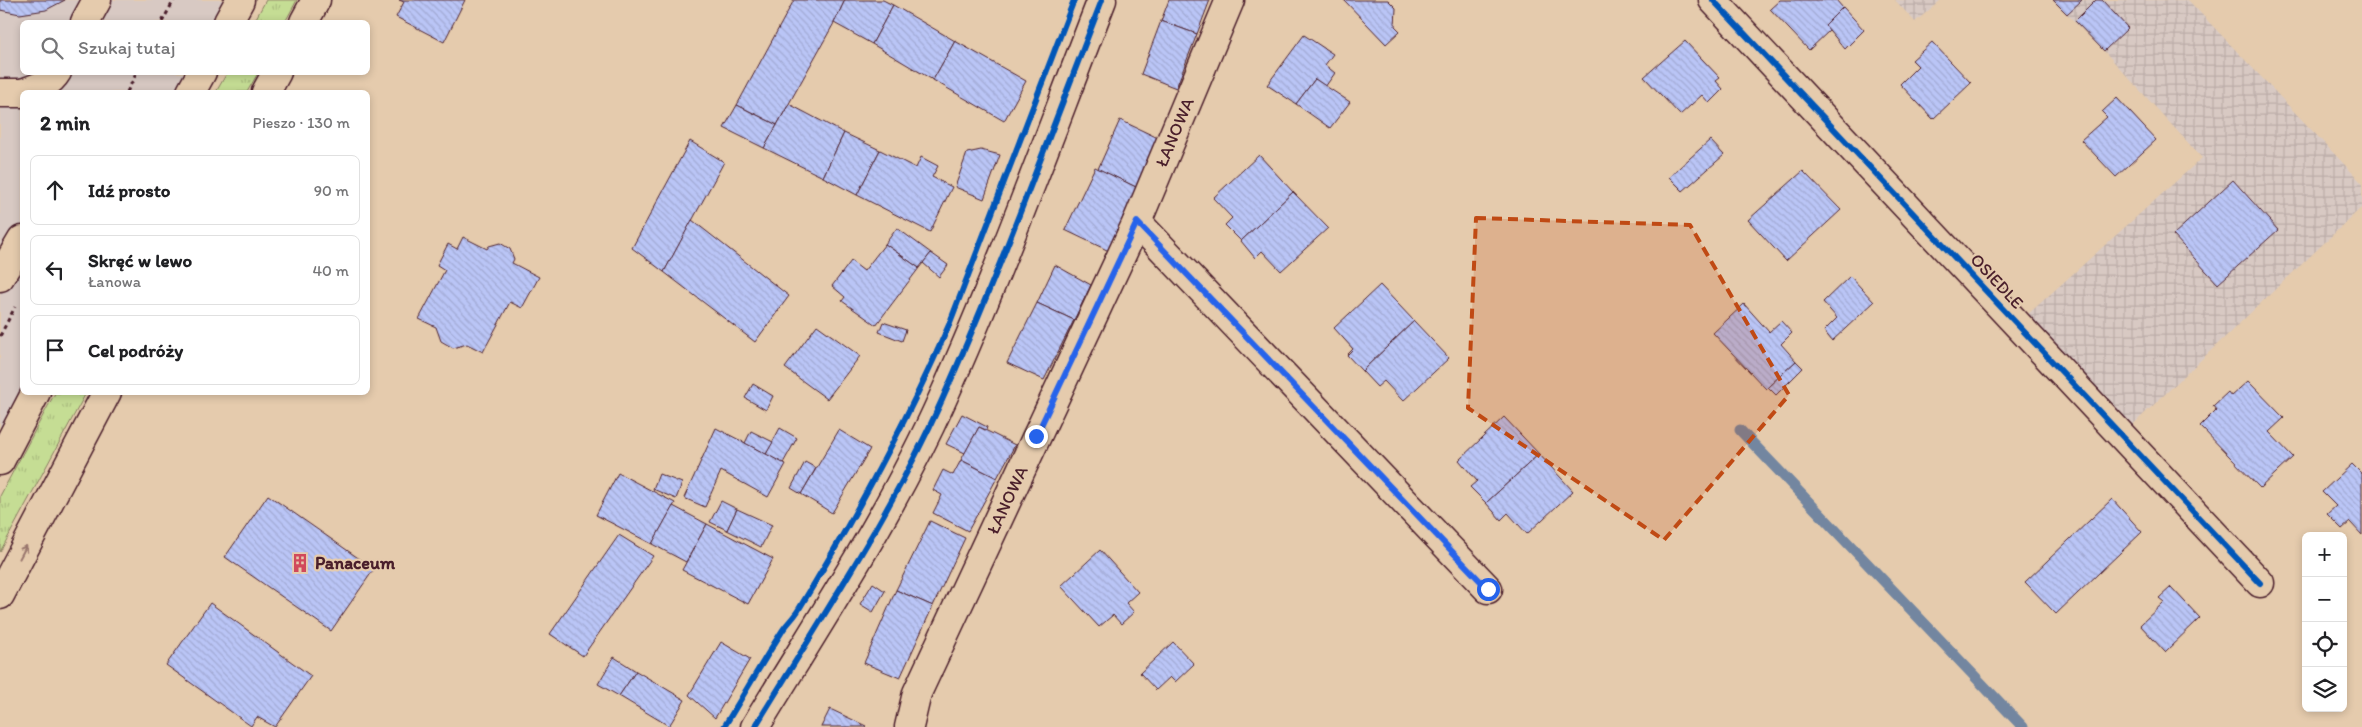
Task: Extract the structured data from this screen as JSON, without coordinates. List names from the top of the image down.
{
  "streets": {
    "street": ["ŁANOWA", "OSIEDLE"]
  },
  "places": {
    "building": ["Panaceum"]
  },
  "page": {
    "search": "Szukaj tutaj",
    "heading": ["2 min", "Pieszo · 130 m"],
    "list": [
      ["Idź prosto", "90 m"],
      ["Skręć w lewo", "Łanowa", "40 m"],
      "Cel podróży"
    ],
    "map_buttons": ["+", "−"]
  }
}
